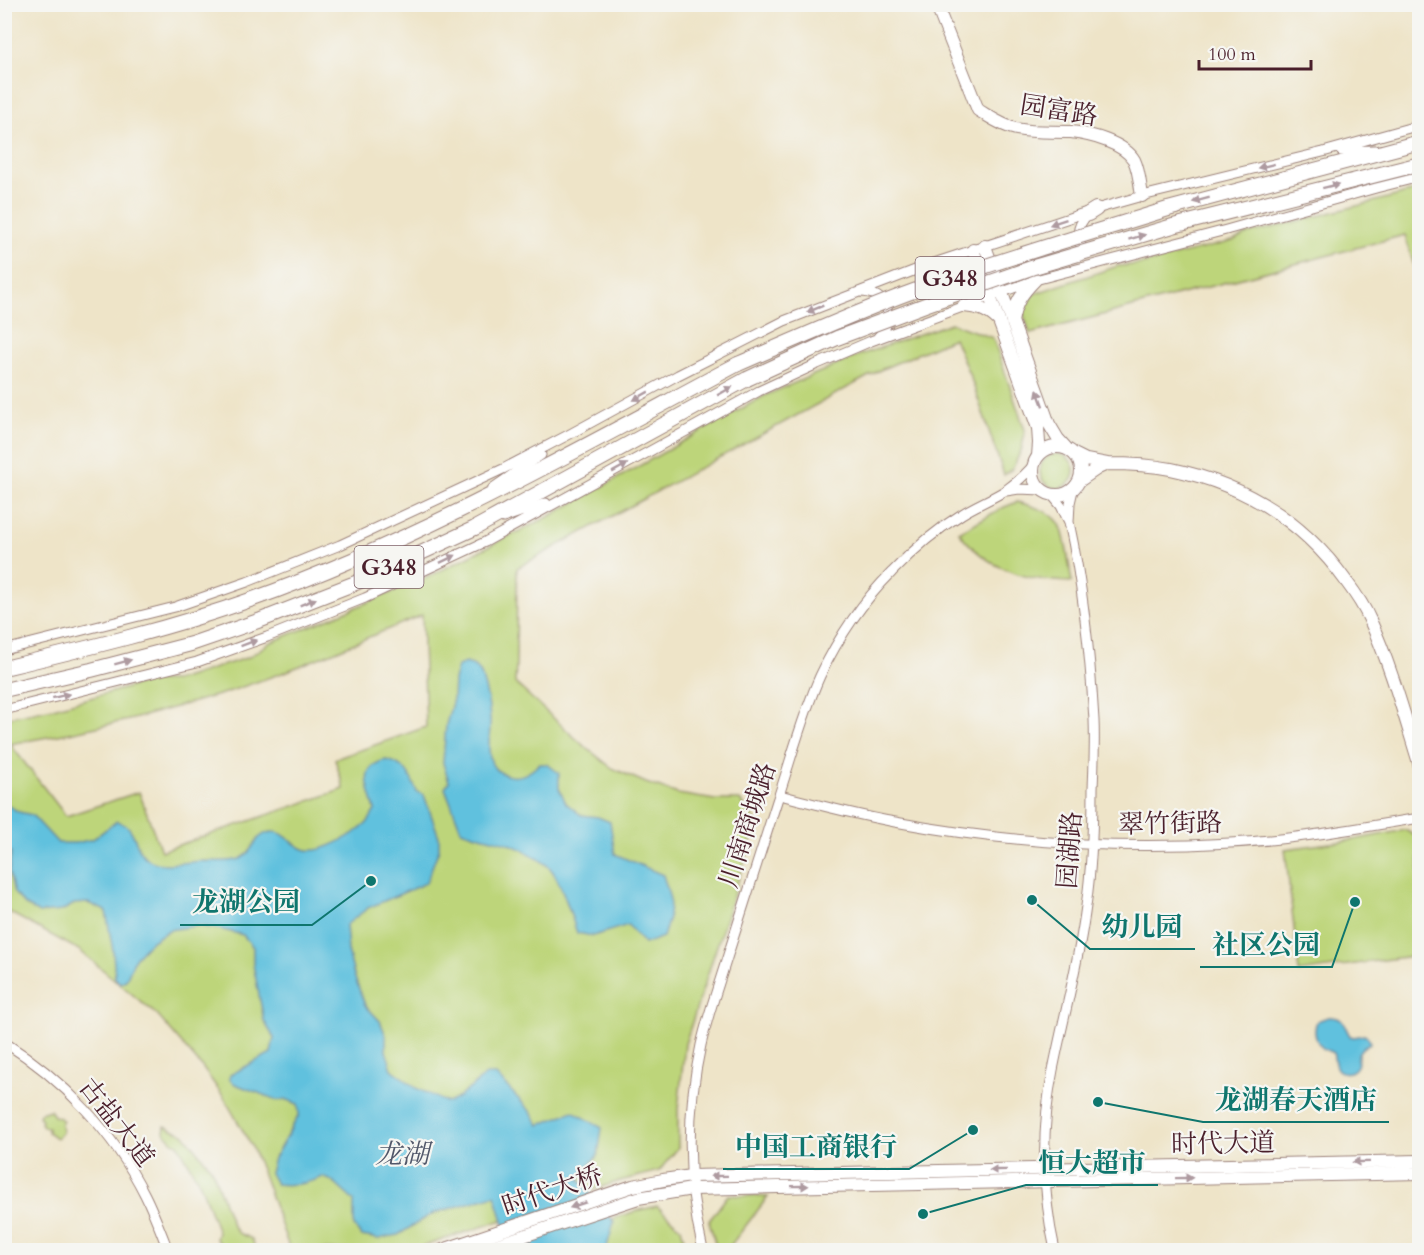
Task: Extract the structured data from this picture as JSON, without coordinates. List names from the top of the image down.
{
  "streets": {
    "highway": ["G348"],
    "main road": ["园富路", "时代大道", "时代大桥"],
    "street": [
      "翠竹街路",
      "川南商城路",
      "园湖路",
      "古盐大道"
    ]
  },
  "crossings": [
    ["翠竹街路", "川南商城路"],
    ["翠竹街路", "园湖路"],
    ["川南商城路", "时代大道"],
    ["园湖路", "时代大道"],
    ["时代大道", "时代大桥"]
  ],
  "water": ["龙湖"],
  "places": [
    "龙湖公园",
    "幼儿园",
    "社区公园",
    "龙湖春天酒店",
    "中国工商银行",
    "恒大超市"
  ],
  "scale_bar": "100 m"
}
